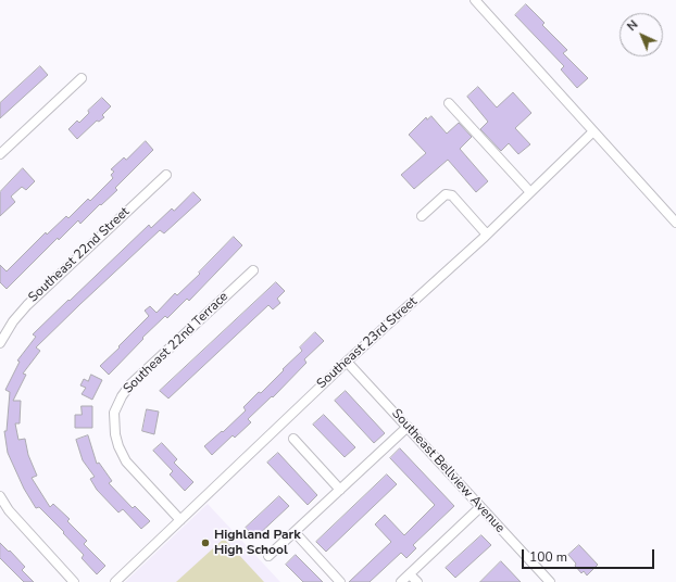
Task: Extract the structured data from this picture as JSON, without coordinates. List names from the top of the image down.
{
  "streets": {
    "street": [
      "Southeast 22nd Street",
      "Southeast 22nd Terrace",
      "Southeast 23rd Street",
      "Southeast Bellview Avenue"
    ]
  },
  "crossings": [
    ["Southeast 22nd Terrace", "Southeast 23rd Street"],
    ["Southeast 23rd Street", "Southeast Bellview Avenue"]
  ],
  "places": ["Highland Park High School"],
  "scale_bar": "100 m",
  "north": "top left"
}
